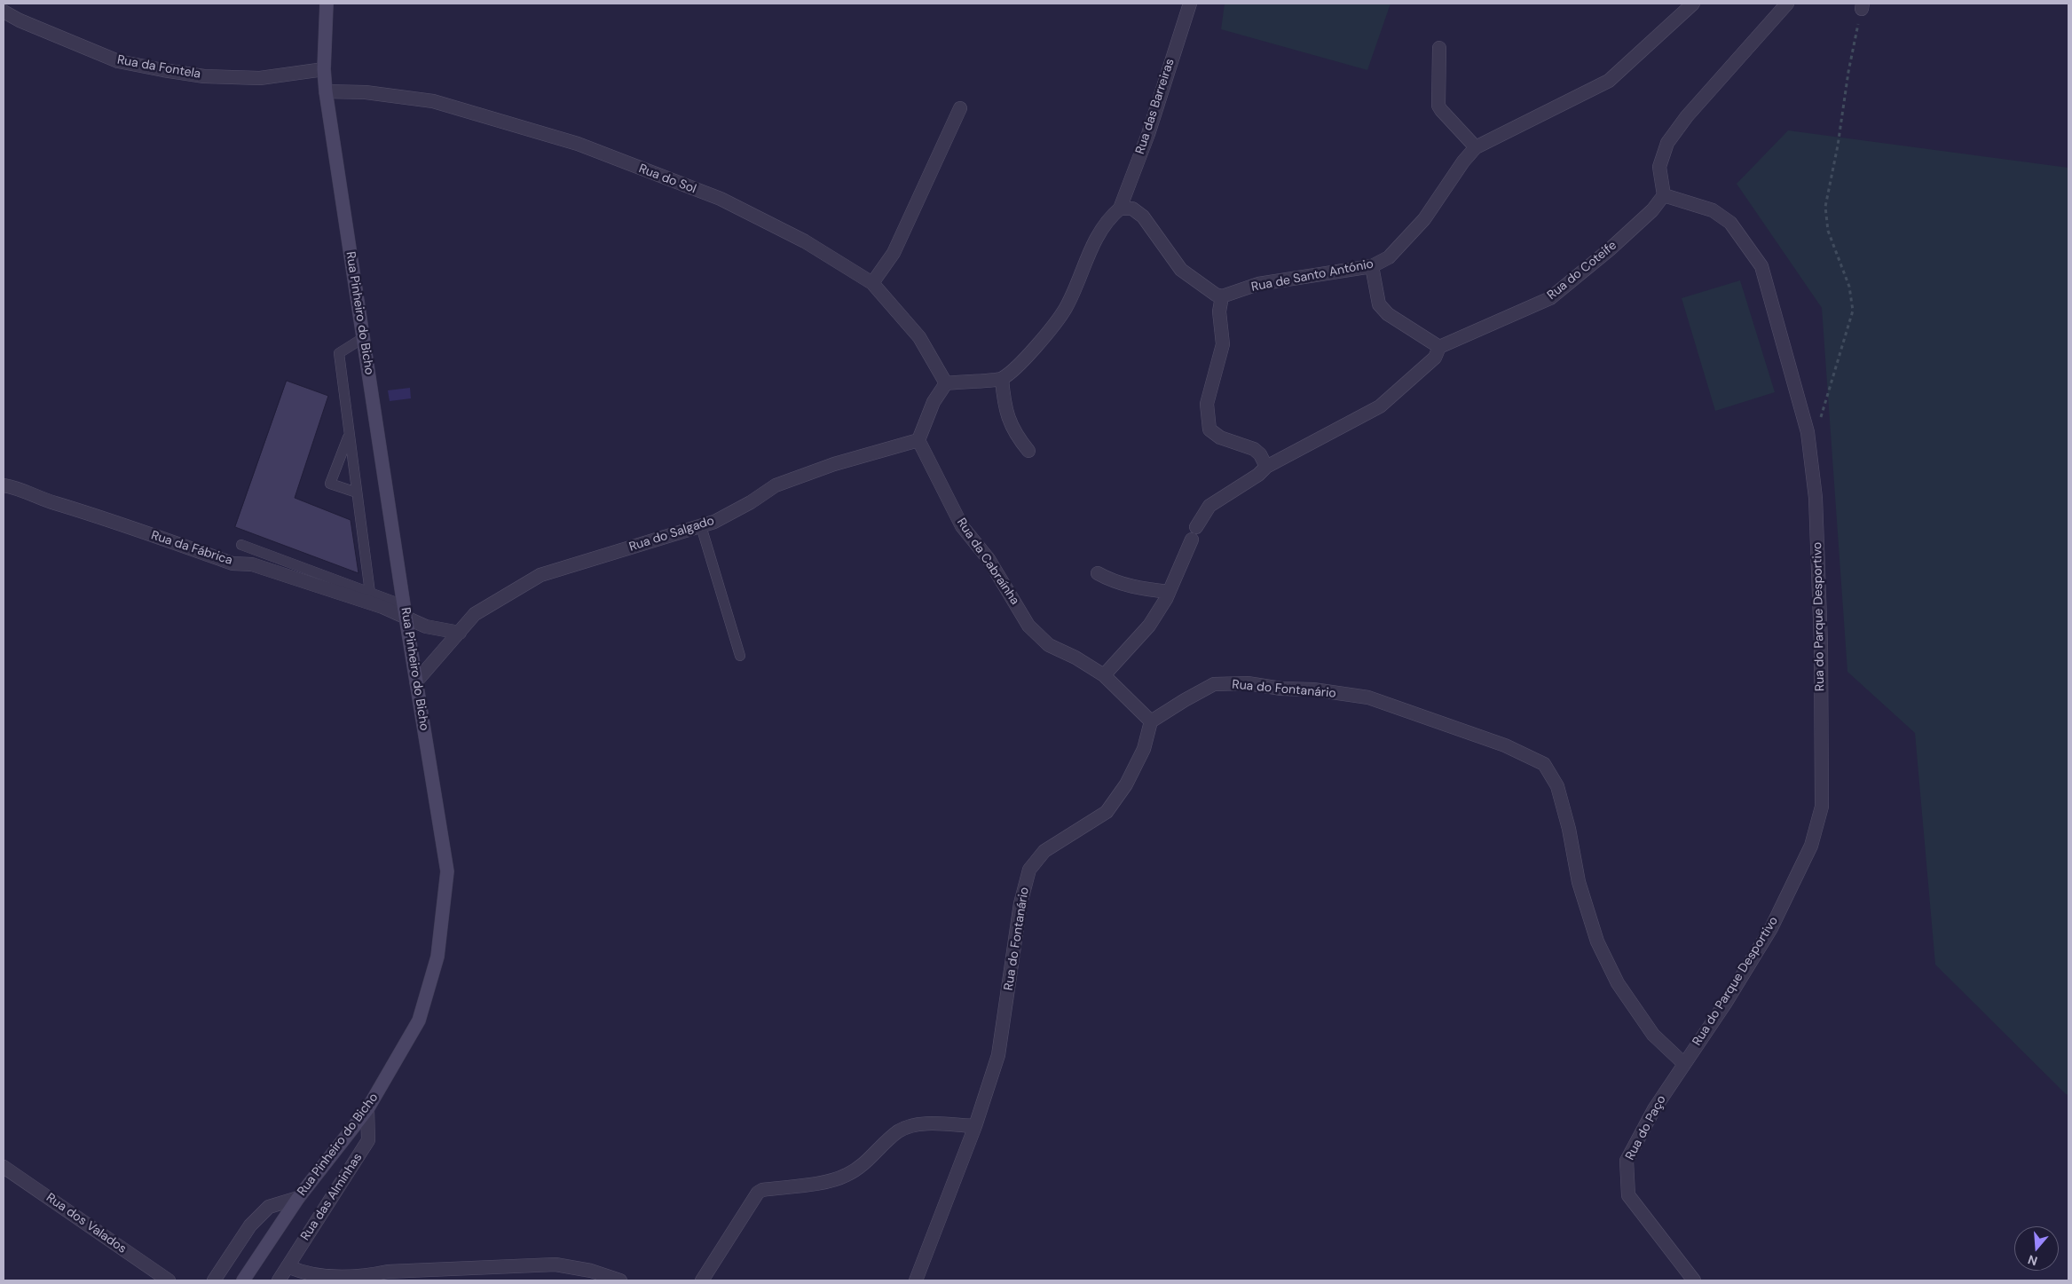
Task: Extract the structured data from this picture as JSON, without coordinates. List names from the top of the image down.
{
  "streets": {
    "main road": ["Rua Pinheiro do Bicho"],
    "street": [
      "Rua da Fontela",
      "Rua das Barreiras",
      "Rua do Sol",
      "Rua do Coteife",
      "Rua de Santo António",
      "Rua do Salgado",
      "Rua da Fábrica",
      "Rua da Cabraínha",
      "Rua do Parque Desportivo",
      "Rua do Fontanário",
      "Rua do Paço",
      "Rua das Alminhas",
      "Rua dos Valados"
    ]
  },
  "crossings": [
    ["Rua da Fontela", "Rua Pinheiro do Bicho"],
    ["Rua do Sol", "Rua Pinheiro do Bicho"],
    ["Rua do Coteife", "Rua do Parque Desportivo"],
    ["Rua Pinheiro do Bicho", "Rua do Salgado"],
    ["Rua Pinheiro do Bicho", "Rua da Fábrica"],
    ["Rua Pinheiro do Bicho", "Rua das Alminhas"],
    ["Rua do Salgado", "Rua da Cabraínha"],
    ["Rua da Cabraínha", "Rua do Fontanário"],
    ["Rua do Parque Desportivo", "Rua do Fontanário"],
    ["Rua do Parque Desportivo", "Rua do Paço"],
    ["Rua do Fontanário", "Rua do Paço"]
  ],
  "north": "bottom"
}
